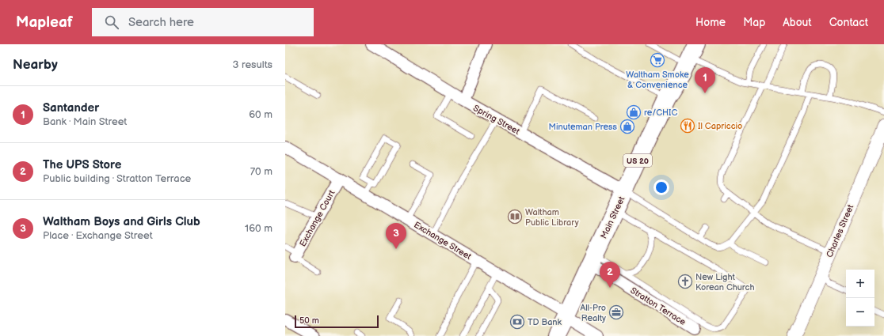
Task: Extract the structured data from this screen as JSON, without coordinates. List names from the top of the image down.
{
  "streets": {
    "main road": ["US 20", "Main Street"],
    "street": [
      "Spring Street",
      "Exchange Court",
      "Charles Street",
      "Exchange Street",
      "Stratton Terrace"
    ]
  },
  "crossings": [
    ["Spring Street", "Main Street"],
    ["Main Street", "Exchange Street"],
    ["Main Street", "Stratton Terrace"],
    ["Exchange Court", "Exchange Street"]
  ],
  "places": {
    "supermarket": ["Waltham Smoke & Convenience"],
    "shop": ["re/CHIC", "Minuteman Press"],
    "restaurant": ["Il Capriccio"],
    "library": ["Waltham Public Library"],
    "church": ["New Light Korean Church"],
    "office": ["All-Pro Realty"],
    "bank": ["TD Bank"]
  },
  "scale_bar": "50 m",
  "page": {
    "header": "Mapleaf",
    "search": "Search here",
    "nav": [
      "Home",
      "Map",
      "About",
      "Contact"
    ],
    "heading": ["Nearby", "3 results"],
    "pins": ["1", "3", "2"],
    "list": [
      {
        "mark": "1",
        "name": "Santander",
        "note": "Bank · Main Street",
        "value": "60 m"
      },
      {
        "mark": "2",
        "name": "The UPS Store",
        "note": "Public building · Stratton Terrace",
        "value": "70 m"
      },
      {
        "mark": "3",
        "name": "Waltham Boys and Girls Club",
        "note": "Place · Exchange Street",
        "value": "160 m"
      }
    ],
    "map_buttons": ["+", "−"],
    "scale": "50 m"
  }
}
